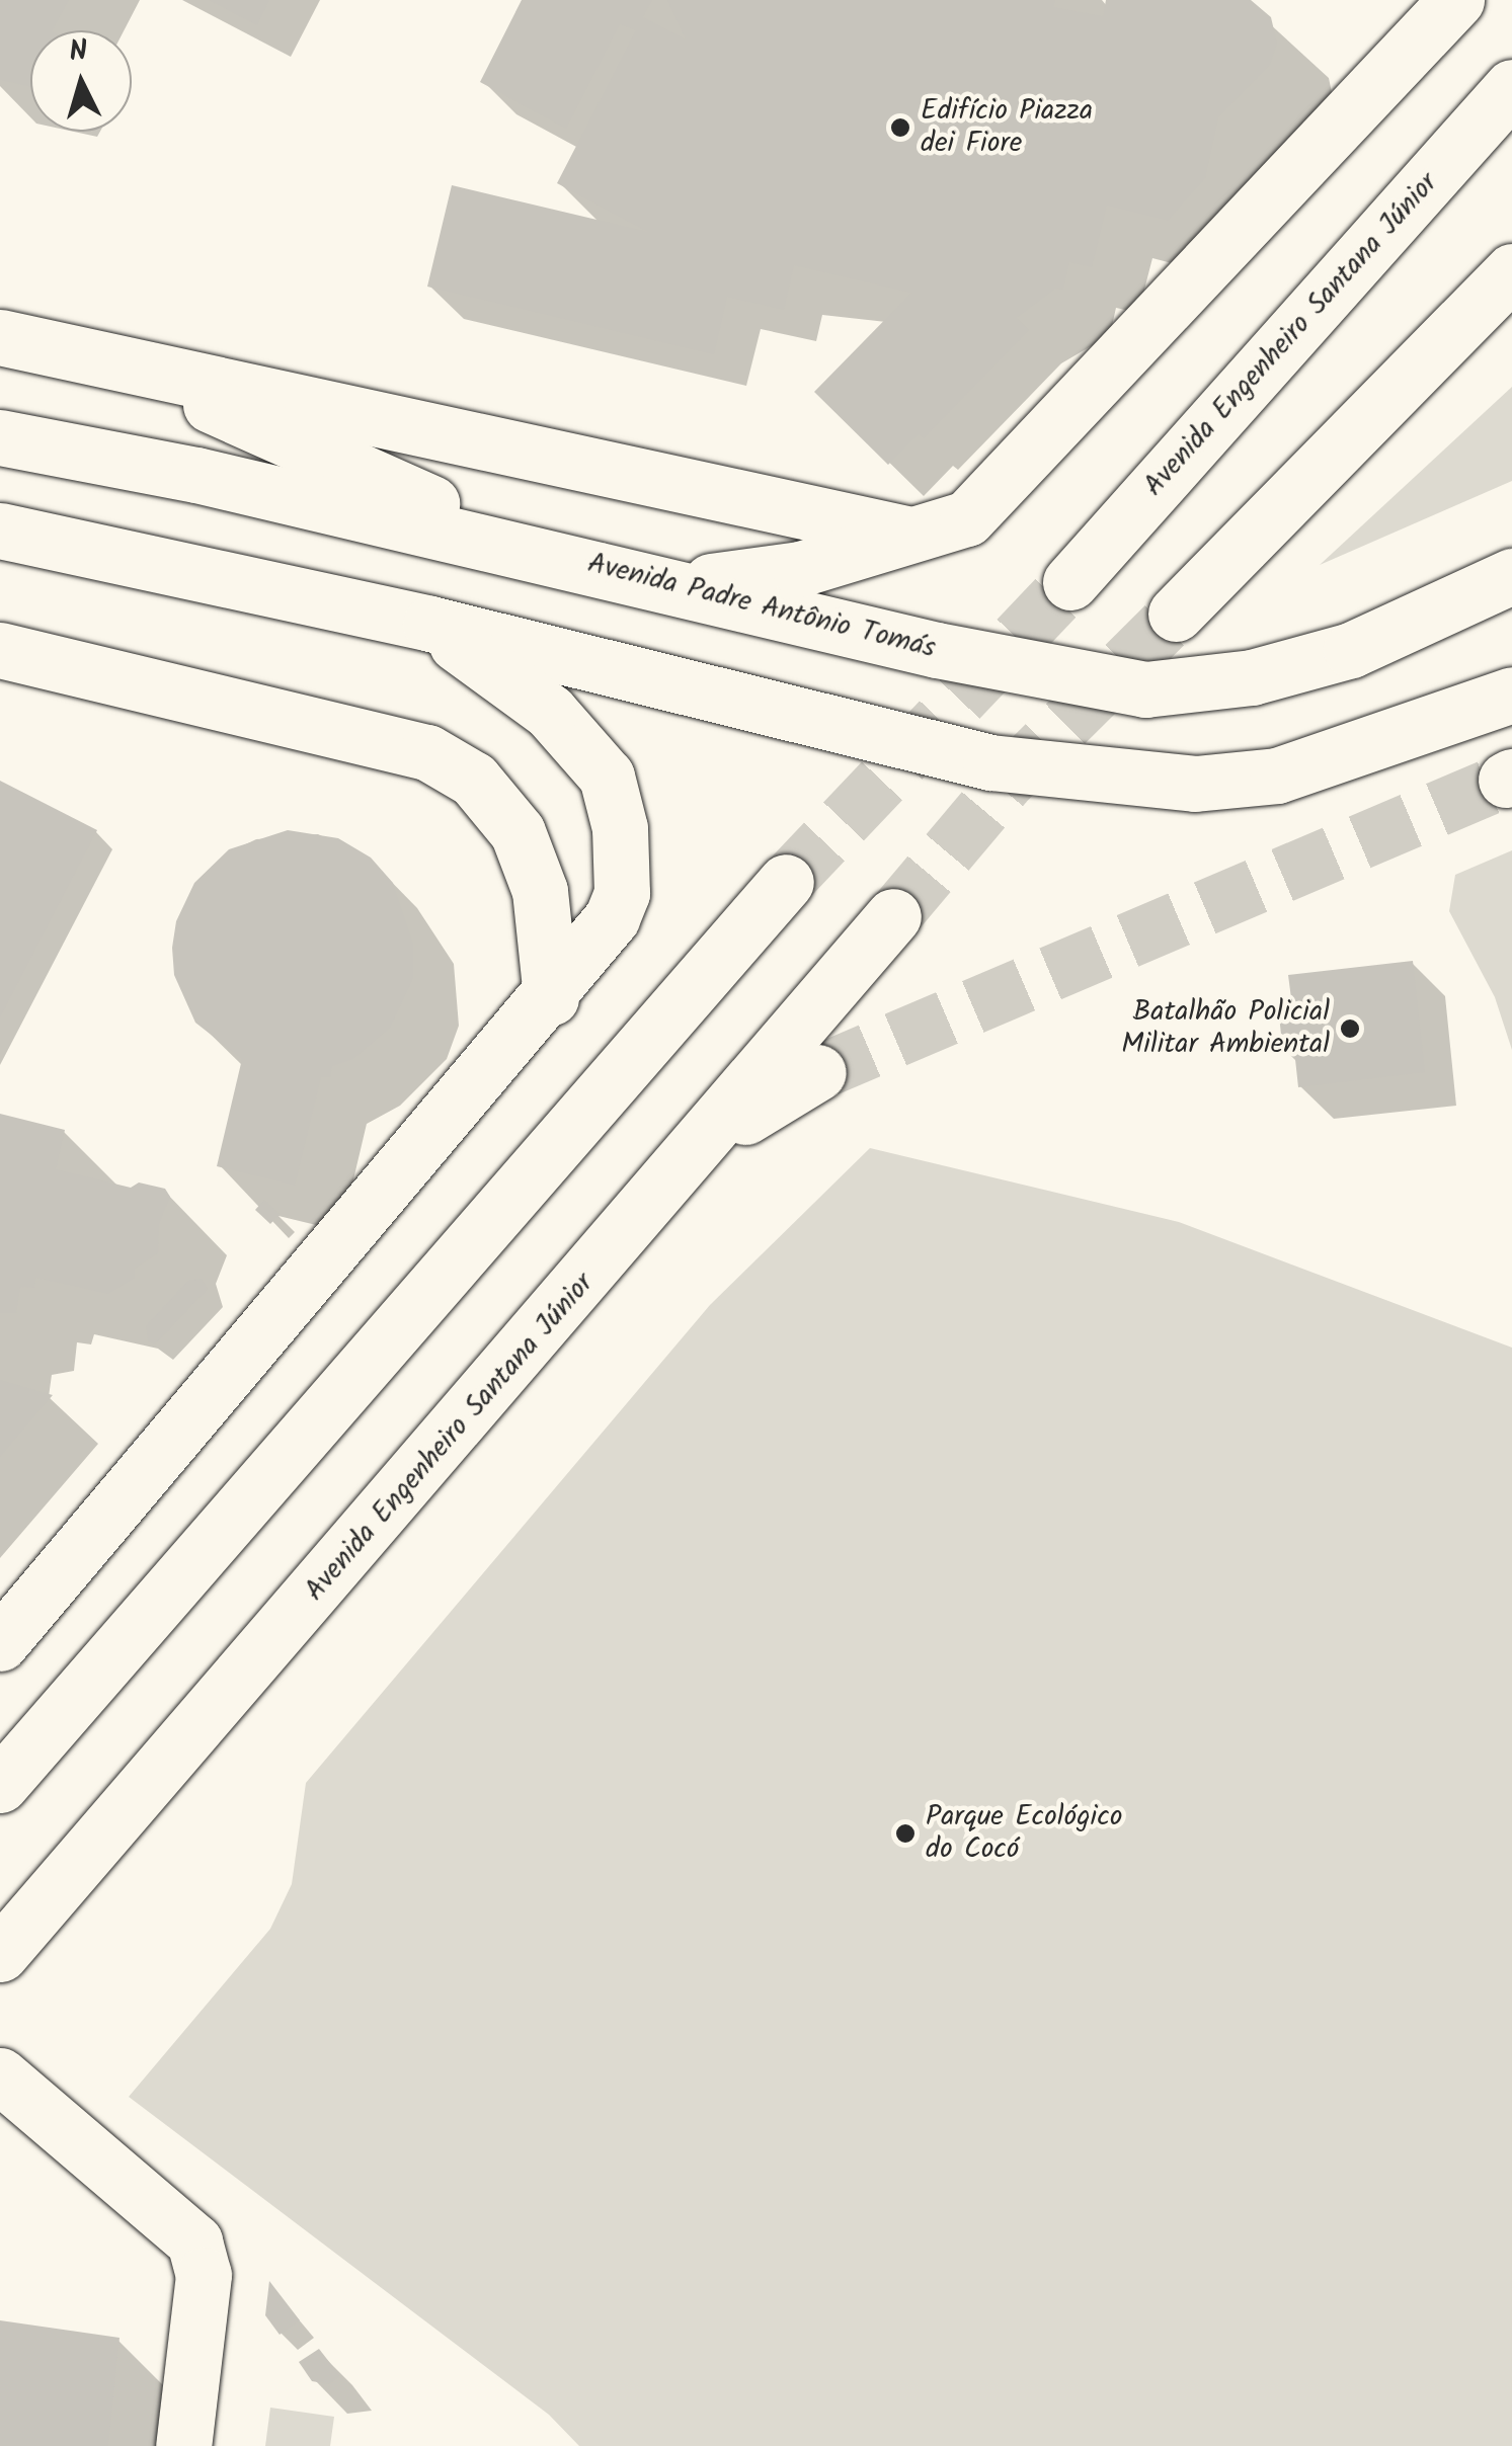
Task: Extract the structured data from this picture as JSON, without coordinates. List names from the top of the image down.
{
  "streets": {
    "main road": ["Avenida Engenheiro Santana Júnior", "Avenida Padre Antônio Tomás"]
  },
  "places": ["Edifício Piazza dei Fiore", "Batalhão Policial Militar Ambiental", "Parque Ecológico do Cocó"],
  "north": "top"
}
